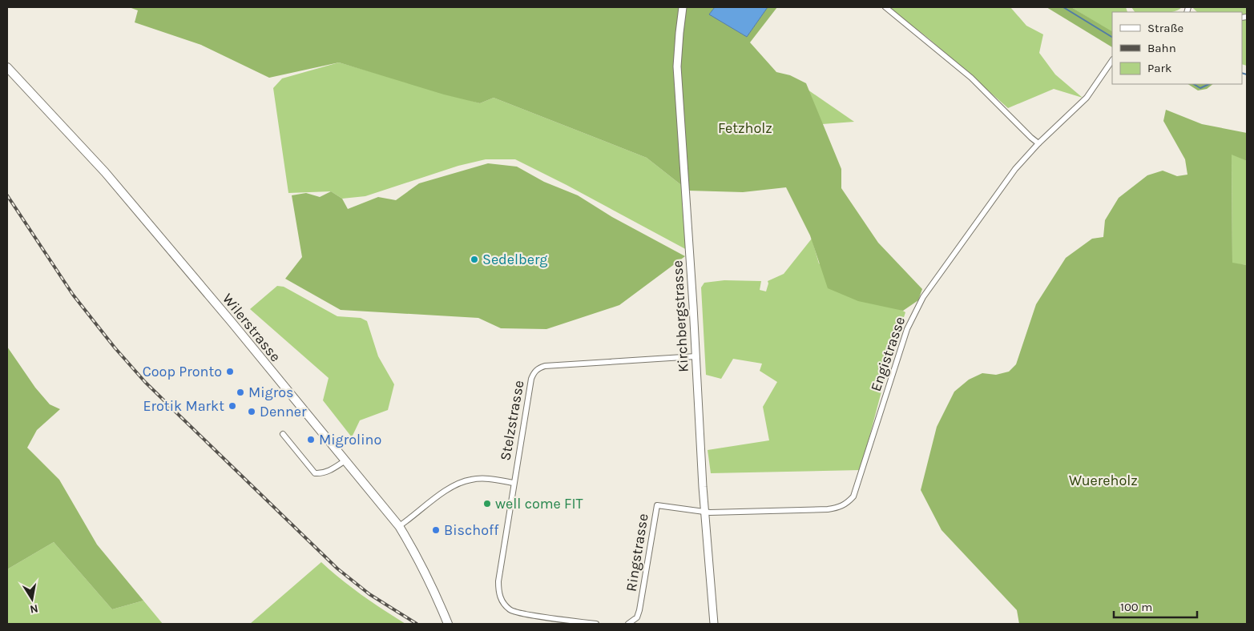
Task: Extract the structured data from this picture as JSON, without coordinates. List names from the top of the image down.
{
  "streets": {
    "main road": ["Kirchbergstrasse", "Wilerstrasse"],
    "street": ["Engistrasse", "Stelzstrasse", "Ringstrasse"]
  },
  "crossings": [
    ["Kirchbergstrasse", "Engistrasse"],
    ["Kirchbergstrasse", "Stelzstrasse"],
    ["Kirchbergstrasse", "Ringstrasse"],
    ["Wilerstrasse", "Stelzstrasse"],
    ["Engistrasse", "Ringstrasse"]
  ],
  "parks": ["Fetzholz", "Wuereholz"],
  "places": [
    "Sedelberg",
    "Coop Pronto",
    "Migros",
    "Erotik Markt",
    "Denner",
    "Migrolino",
    "well come FIT",
    "Bischoff"
  ],
  "legend": ["Straße", "Bahn", "Park"],
  "scale_bar": "100 m",
  "north": "bottom"
}
